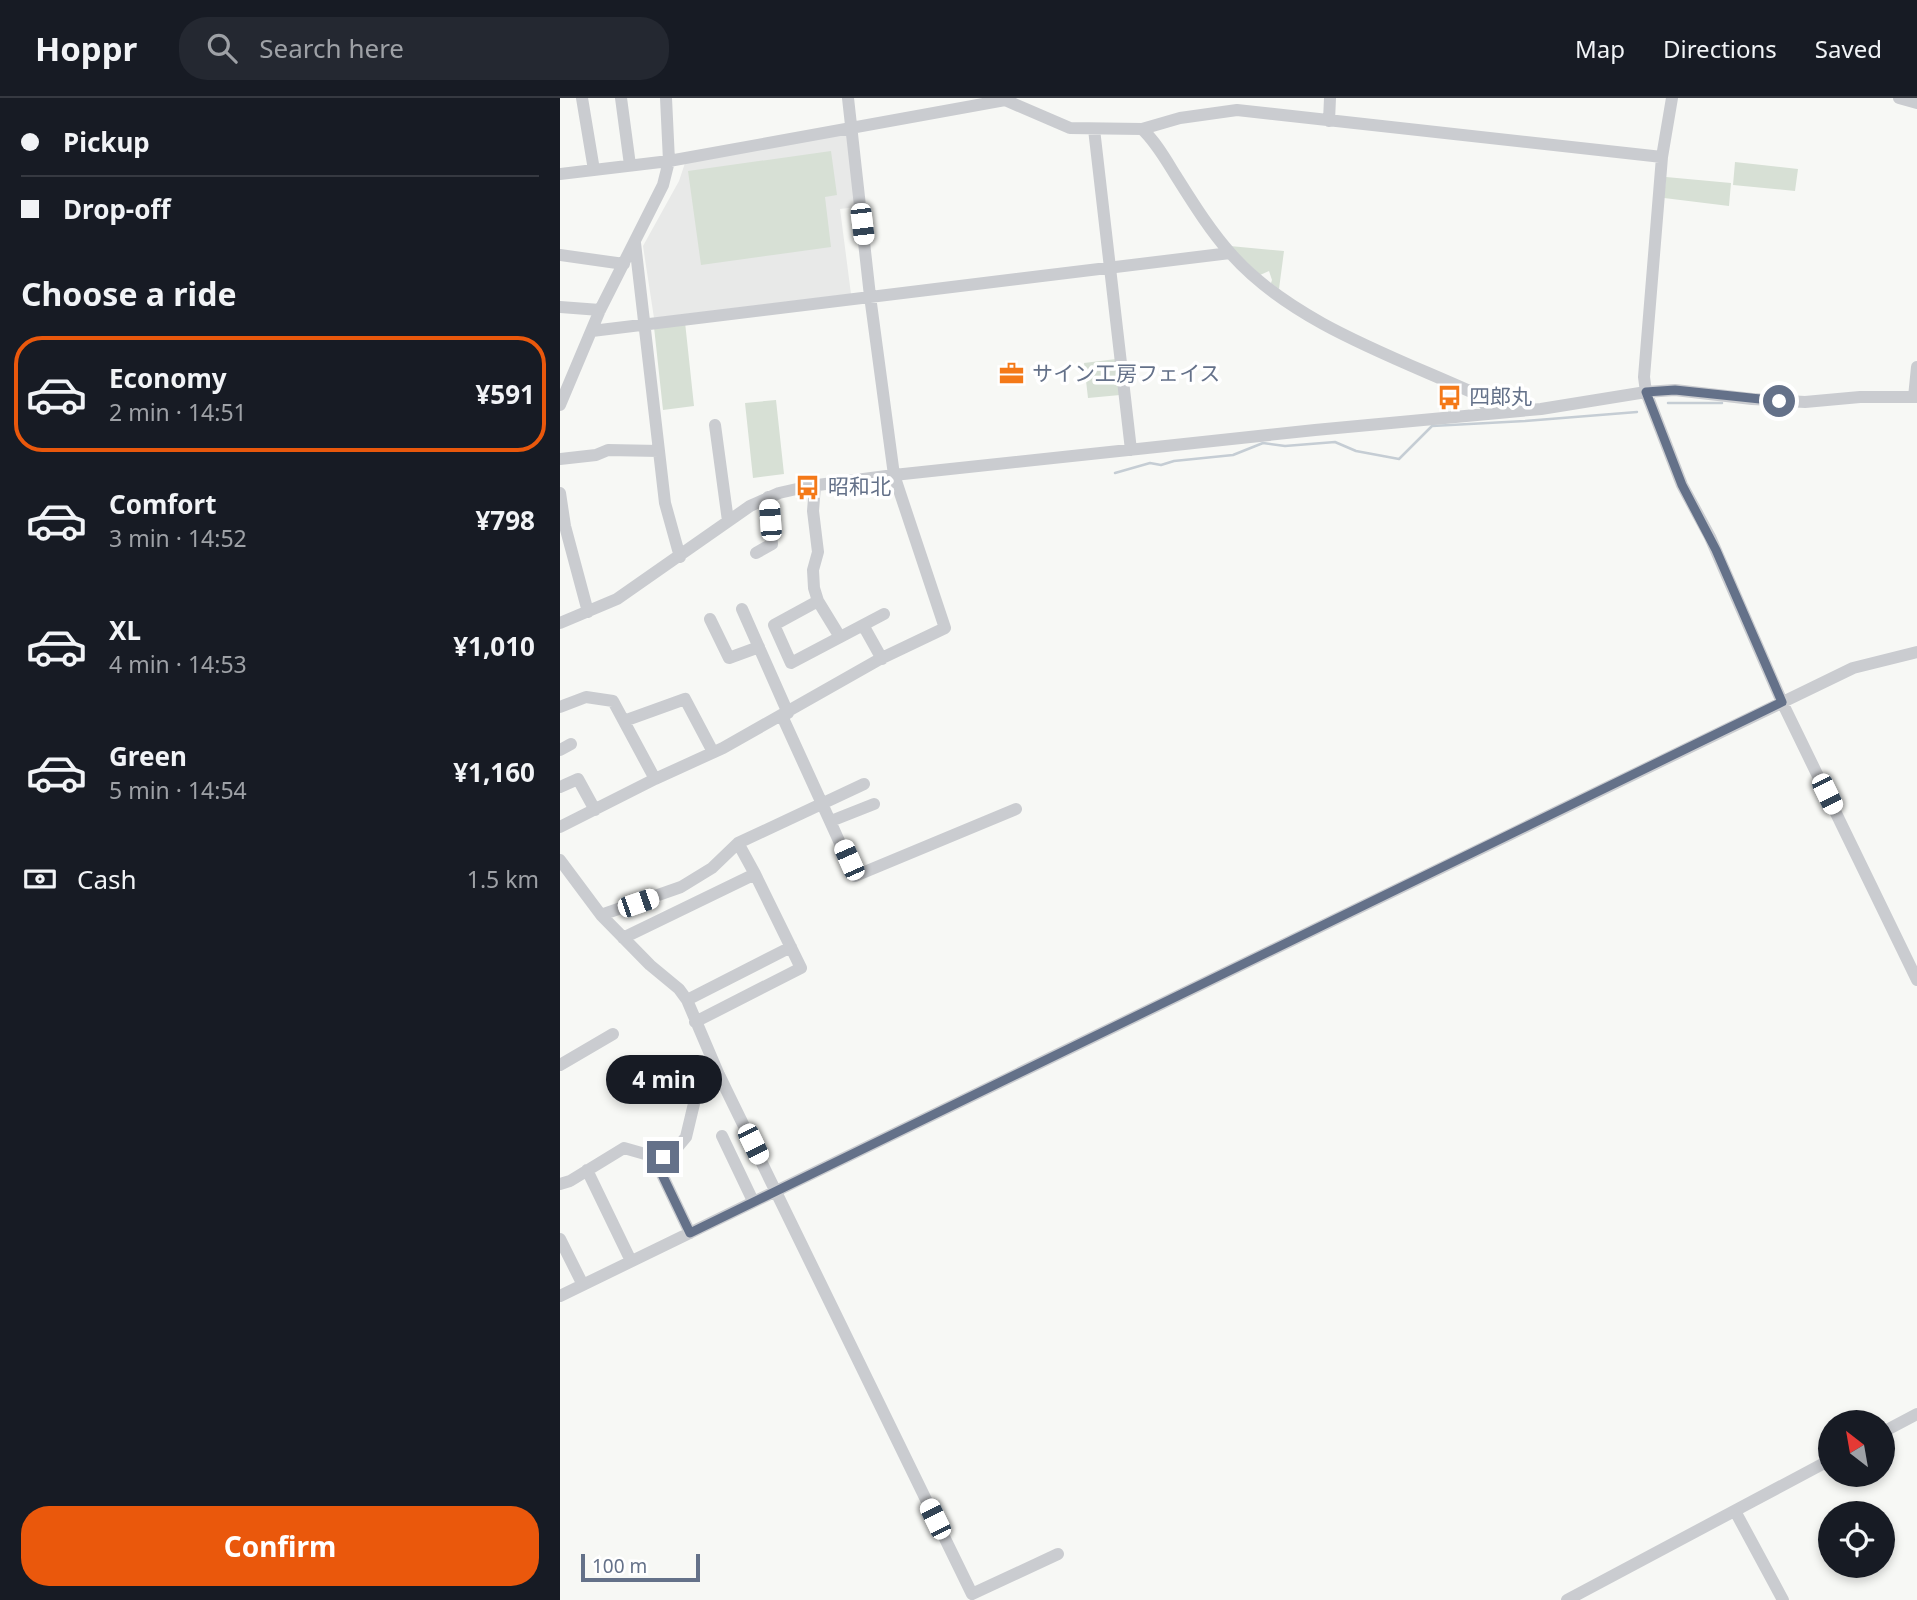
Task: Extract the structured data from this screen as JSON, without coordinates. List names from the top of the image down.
{
  "places": {
    "office": ["サイン工房フェイス"],
    "bus stop": ["四郎丸", "昭和北"]
  },
  "scale_bar": "100 m",
  "north": "top left",
  "page": {
    "header": "Hoppr",
    "search": "Search here",
    "nav": ["Map", "Directions", "Saved"],
    "banner": ["Pickup", "Drop-off"],
    "heading": "Choose a ride",
    "list": [
      {
        "name": "Economy",
        "note": "2 min · 14:51",
        "value": "¥591"
      },
      {
        "name": "Comfort",
        "note": "3 min · 14:52",
        "value": "¥798"
      },
      {
        "name": "XL",
        "note": "4 min · 14:53",
        "value": "¥1,010"
      },
      {
        "name": "Green",
        "note": "5 min · 14:54",
        "value": "¥1,160"
      }
    ],
    "pay": ["Cash", "1.5 km"],
    "bubble": "4 min",
    "buttons": "Confirm",
    "scale": "100 m"
  }
}
